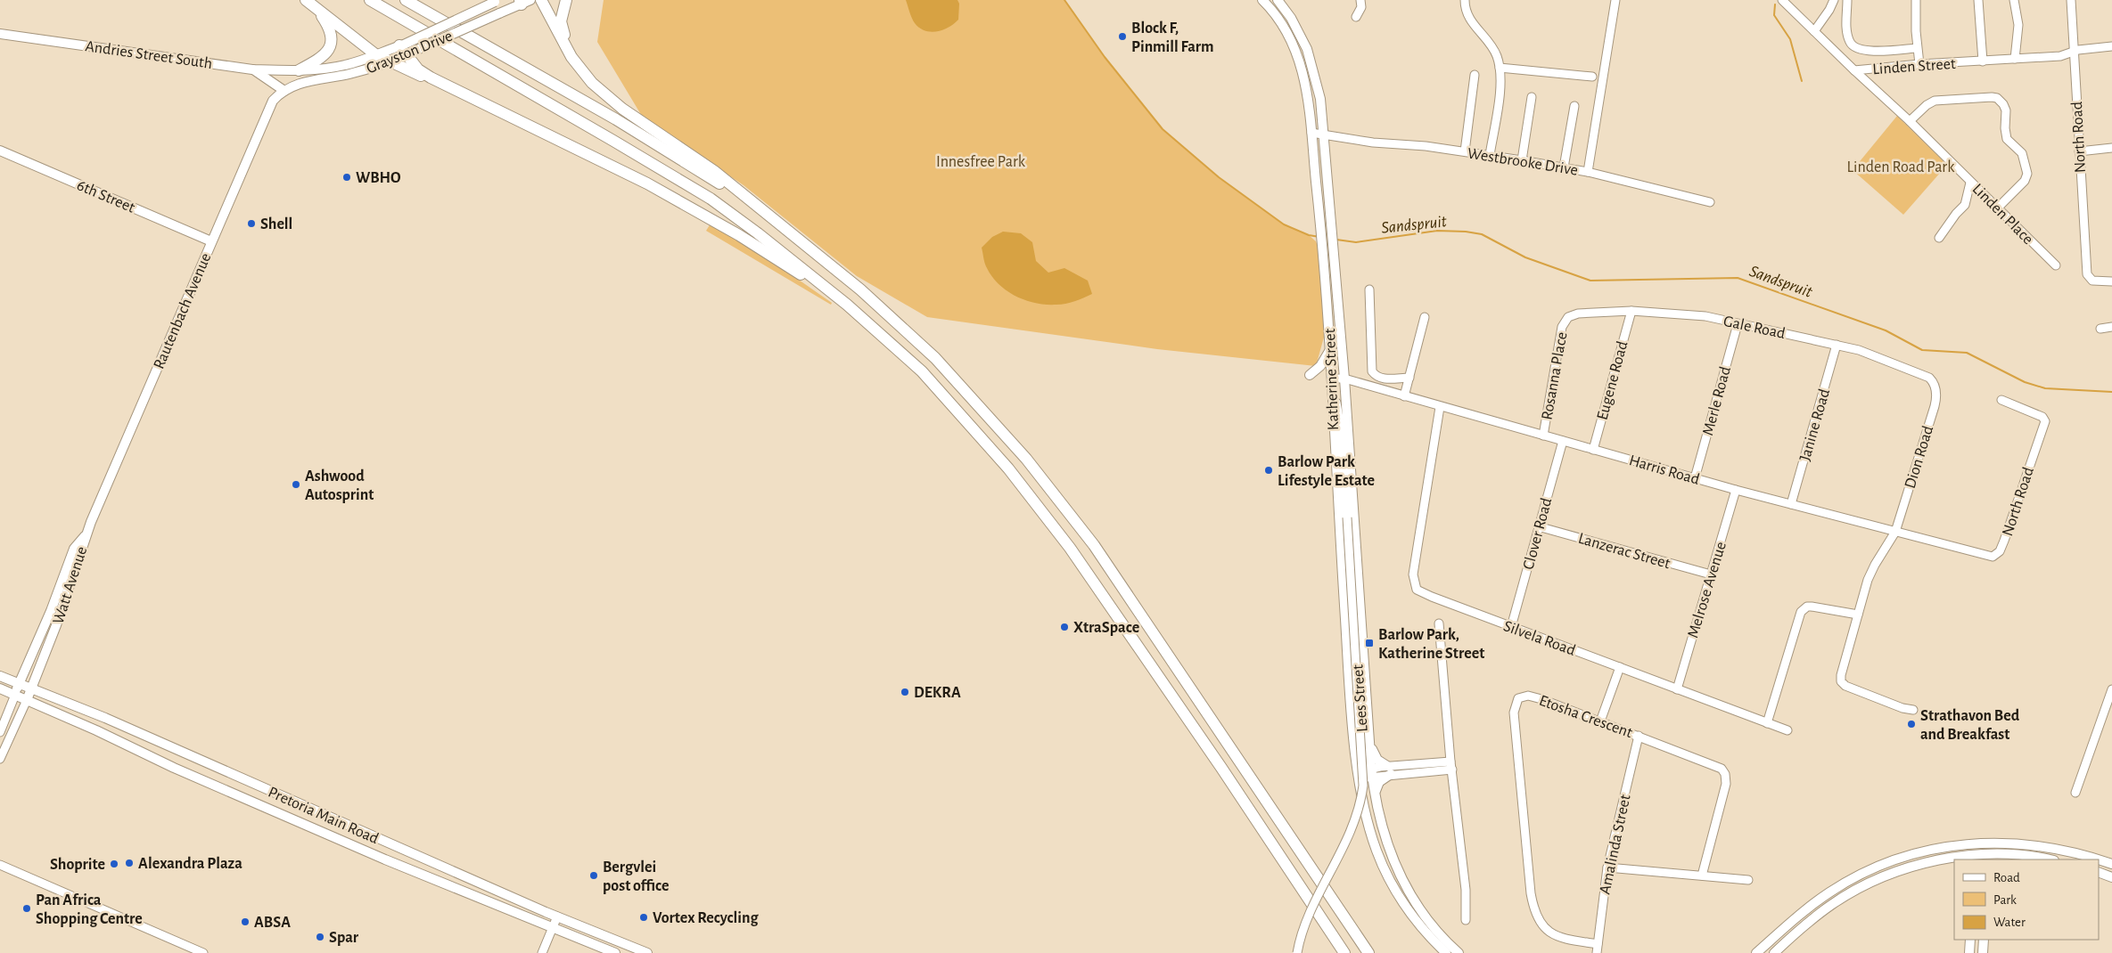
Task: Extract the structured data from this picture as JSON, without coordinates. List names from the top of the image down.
{
  "streets": {
    "main road": [
      "Grayston Drive",
      "Andries Street South",
      "6th Street",
      "Rautenbach Avenue",
      "Katherine Street",
      "Watt Avenue",
      "Pretoria Main Road"
    ],
    "street": [
      "Linden Street",
      "North Road",
      "Westbrooke Drive",
      "Linden Place",
      "Gale Road",
      "Rosanna Place",
      "Eugene Road",
      "Merle Road",
      "Janine Road",
      "Dion Road",
      "Harris Road",
      "Clover Road",
      "Lanzerac Street",
      "Melrose Avenue",
      "Silvela Road",
      "Lees Street",
      "Etosha Crescent",
      "Amalinda Street"
    ]
  },
  "crossings": [
    ["Grayston Drive", "Andries Street South"],
    ["Grayston Drive", "Rautenbach Avenue"],
    ["Linden Street", "North Road"],
    ["Linden Street", "Linden Place"],
    ["North Road", "Harris Road"],
    ["Westbrooke Drive", "Katherine Street"],
    ["6th Street", "Rautenbach Avenue"],
    ["Rautenbach Avenue", "Watt Avenue"],
    ["Gale Road", "Rosanna Place"],
    ["Gale Road", "Eugene Road"],
    ["Gale Road", "Merle Road"],
    ["Gale Road", "Janine Road"],
    ["Gale Road", "Dion Road"],
    ["Rosanna Place", "Harris Road"],
    ["Katherine Street", "Harris Road"],
    ["Katherine Street", "Lees Street"],
    ["Eugene Road", "Harris Road"],
    ["Merle Road", "Harris Road"],
    ["Janine Road", "Harris Road"],
    ["Dion Road", "Harris Road"],
    ["Harris Road", "Clover Road"],
    ["Harris Road", "Melrose Avenue"],
    ["Harris Road", "Silvela Road"],
    ["Harris Road", "Lees Street"],
    ["Clover Road", "Lanzerac Street"],
    ["Clover Road", "Silvela Road"],
    ["Lanzerac Street", "Melrose Avenue"],
    ["Watt Avenue", "Pretoria Main Road"],
    ["Melrose Avenue", "Silvela Road"],
    ["Etosha Crescent", "Amalinda Street"]
  ],
  "water": ["Sandspruit"],
  "parks": ["Innesfree Park", "Linden Road Park"],
  "places": {
    "other": [
      "Block F, Pinmill Farm",
      "WBHO",
      "Shell",
      "Barlow Park Lifestyle Estate",
      "Ashwood Autosprint",
      "XtraSpace",
      "DEKRA",
      "Strathavon Bed and Breakfast",
      "Alexandra Plaza",
      "Shoprite",
      "Bergvlei post office",
      "Pan Africa Shopping Centre",
      "Vortex Recycling",
      "ABSA",
      "Spar"
    ],
    "transit": ["Barlow Park, Katherine Street"]
  },
  "legend": ["Road", "Park", "Water"]
}
